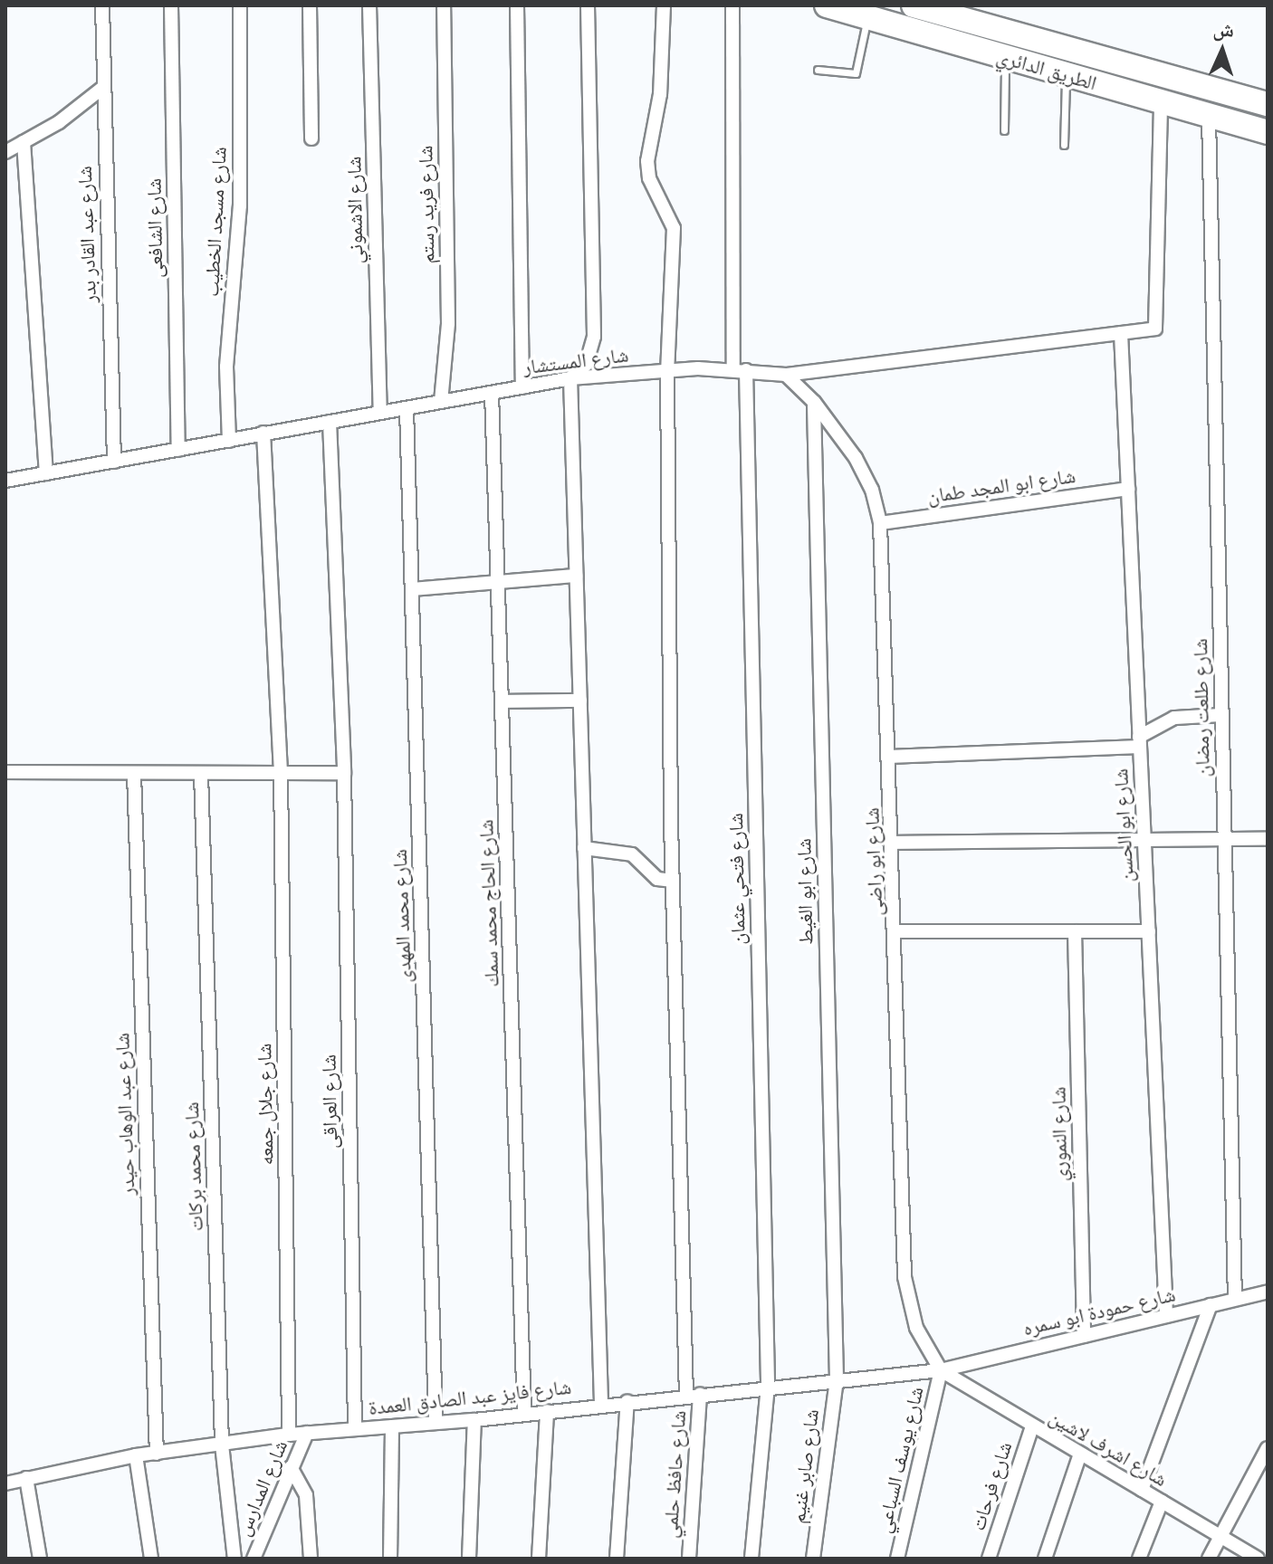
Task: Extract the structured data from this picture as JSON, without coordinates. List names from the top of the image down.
{
  "streets": {
    "highway": ["الطريق الدائري"],
    "street": [
      "شارع فريد رستم",
      "شارع الاشموني",
      "شارع مسجد الخطيب",
      "شارع الشافعى",
      "شارع عبد القادر بدر",
      "شارع المستشار",
      "شارع ابو المجد طمان",
      "شارع طلعت رمضان",
      "شارع ابو الحسن",
      "شارع ابو راضى",
      "شارع فتحي عثمان",
      "شارع ابو الغيط",
      "شارع الحاج محمد سمك",
      "شارع محمد المهدى",
      "شارع العراقى",
      "شارع جلال جمعه",
      "شارع عبد الوهاب حيدر",
      "شارع النموري",
      "شارع محمد بركات",
      "شارع حمودة ابو سمره",
      "شارع فايز عبد الصادق العمدة",
      "شارع اشرف لاشين",
      "شارع يوسف السباعي",
      "شارع صابر غنيم",
      "شارع حافظ حلمي",
      "شارع فرحات",
      "شارع المدارس"
    ]
  },
  "crossings": [
    ["الطريق الدائري", "شارع المستشار"],
    ["الطريق الدائري", "شارع طلعت رمضان"],
    ["شارع فريد رستم", "شارع المستشار"],
    ["شارع الاشموني", "شارع المستشار"],
    ["شارع مسجد الخطيب", "شارع المستشار"],
    ["شارع الشافعى", "شارع المستشار"],
    ["شارع عبد القادر بدر", "شارع المستشار"],
    ["شارع المستشار", "شارع ابو الحسن"],
    ["شارع المستشار", "شارع ابو راضى"],
    ["شارع المستشار", "شارع فتحي عثمان"],
    ["شارع المستشار", "شارع الحاج محمد سمك"],
    ["شارع المستشار", "شارع محمد المهدى"],
    ["شارع المستشار", "شارع العراقى"],
    ["شارع المستشار", "شارع جلال جمعه"],
    ["شارع المستشار", "شارع حافظ حلمي"],
    ["شارع ابو المجد طمان", "شارع ابو الحسن"],
    ["شارع ابو المجد طمان", "شارع ابو راضى"],
    ["شارع طلعت رمضان", "شارع حمودة ابو سمره"],
    ["شارع ابو الحسن", "شارع حمودة ابو سمره"],
    ["شارع ابو راضى", "شارع ابو الغيط"],
    ["شارع ابو راضى", "شارع حمودة ابو سمره"],
    ["شارع ابو راضى", "شارع فايز عبد الصادق العمدة"],
    ["شارع ابو راضى", "شارع اشرف لاشين"],
    ["شارع ابو راضى", "شارع يوسف السباعي"],
    ["شارع فتحي عثمان", "شارع فايز عبد الصادق العمدة"],
    ["شارع ابو الغيط", "شارع فايز عبد الصادق العمدة"],
    ["شارع ابو الغيط", "شارع صابر غنيم"],
    ["شارع الحاج محمد سمك", "شارع فايز عبد الصادق العمدة"],
    ["شارع محمد المهدى", "شارع فايز عبد الصادق العمدة"],
    ["شارع العراقى", "شارع فايز عبد الصادق العمدة"],
    ["شارع جلال جمعه", "شارع فايز عبد الصادق العمدة"],
    ["شارع عبد الوهاب حيدر", "شارع فايز عبد الصادق العمدة"],
    ["شارع النموري", "شارع حمودة ابو سمره"],
    ["شارع محمد بركات", "شارع فايز عبد الصادق العمدة"],
    ["شارع حمودة ابو سمره", "شارع فايز عبد الصادق العمدة"],
    ["شارع حمودة ابو سمره", "شارع اشرف لاشين"],
    ["شارع حمودة ابو سمره", "شارع يوسف السباعي"],
    ["شارع فايز عبد الصادق العمدة", "شارع اشرف لاشين"],
    ["شارع فايز عبد الصادق العمدة", "شارع يوسف السباعي"],
    ["شارع فايز عبد الصادق العمدة", "شارع صابر غنيم"],
    ["شارع فايز عبد الصادق العمدة", "شارع حافظ حلمي"],
    ["شارع فايز عبد الصادق العمدة", "شارع المدارس"],
    ["شارع اشرف لاشين", "شارع يوسف السباعي"],
    ["شارع اشرف لاشين", "شارع فرحات"]
  ],
  "north": "top"
}
